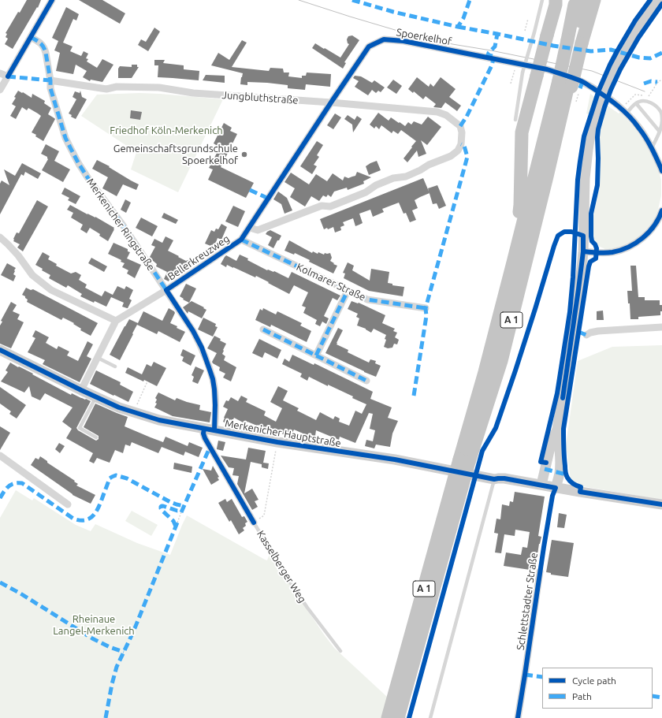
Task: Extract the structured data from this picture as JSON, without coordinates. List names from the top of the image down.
{
  "streets": {
    "highway": ["A 1"],
    "street": [
      "Spoerkelhof",
      "Jungbluthstraße",
      "Merkenicher Ringstraße",
      "Bellerkreuzweg",
      "Kolmarer Straße",
      "Merkenicher Hauptstraße",
      "Kasselberger Weg",
      "Schlettstadter Straße"
    ]
  },
  "crossings": [
    ["Spoerkelhof", "Jungbluthstraße"],
    ["Spoerkelhof", "Bellerkreuzweg"],
    ["Spoerkelhof", "Kolmarer Straße"],
    ["Jungbluthstraße", "Merkenicher Ringstraße"],
    ["Merkenicher Ringstraße", "Bellerkreuzweg"],
    ["Merkenicher Ringstraße", "Merkenicher Hauptstraße"],
    ["Bellerkreuzweg", "Kolmarer Straße"],
    ["Merkenicher Hauptstraße", "Kasselberger Weg"],
    ["Merkenicher Hauptstraße", "Schlettstadter Straße"]
  ],
  "parks": ["Friedhof Köln-Merkenich", "Rheinaue Langel-Merkenich"],
  "places": ["Gemeinschaftsgrundschule Spoerkelhof"],
  "legend": ["Cycle path", "Path"]
}
